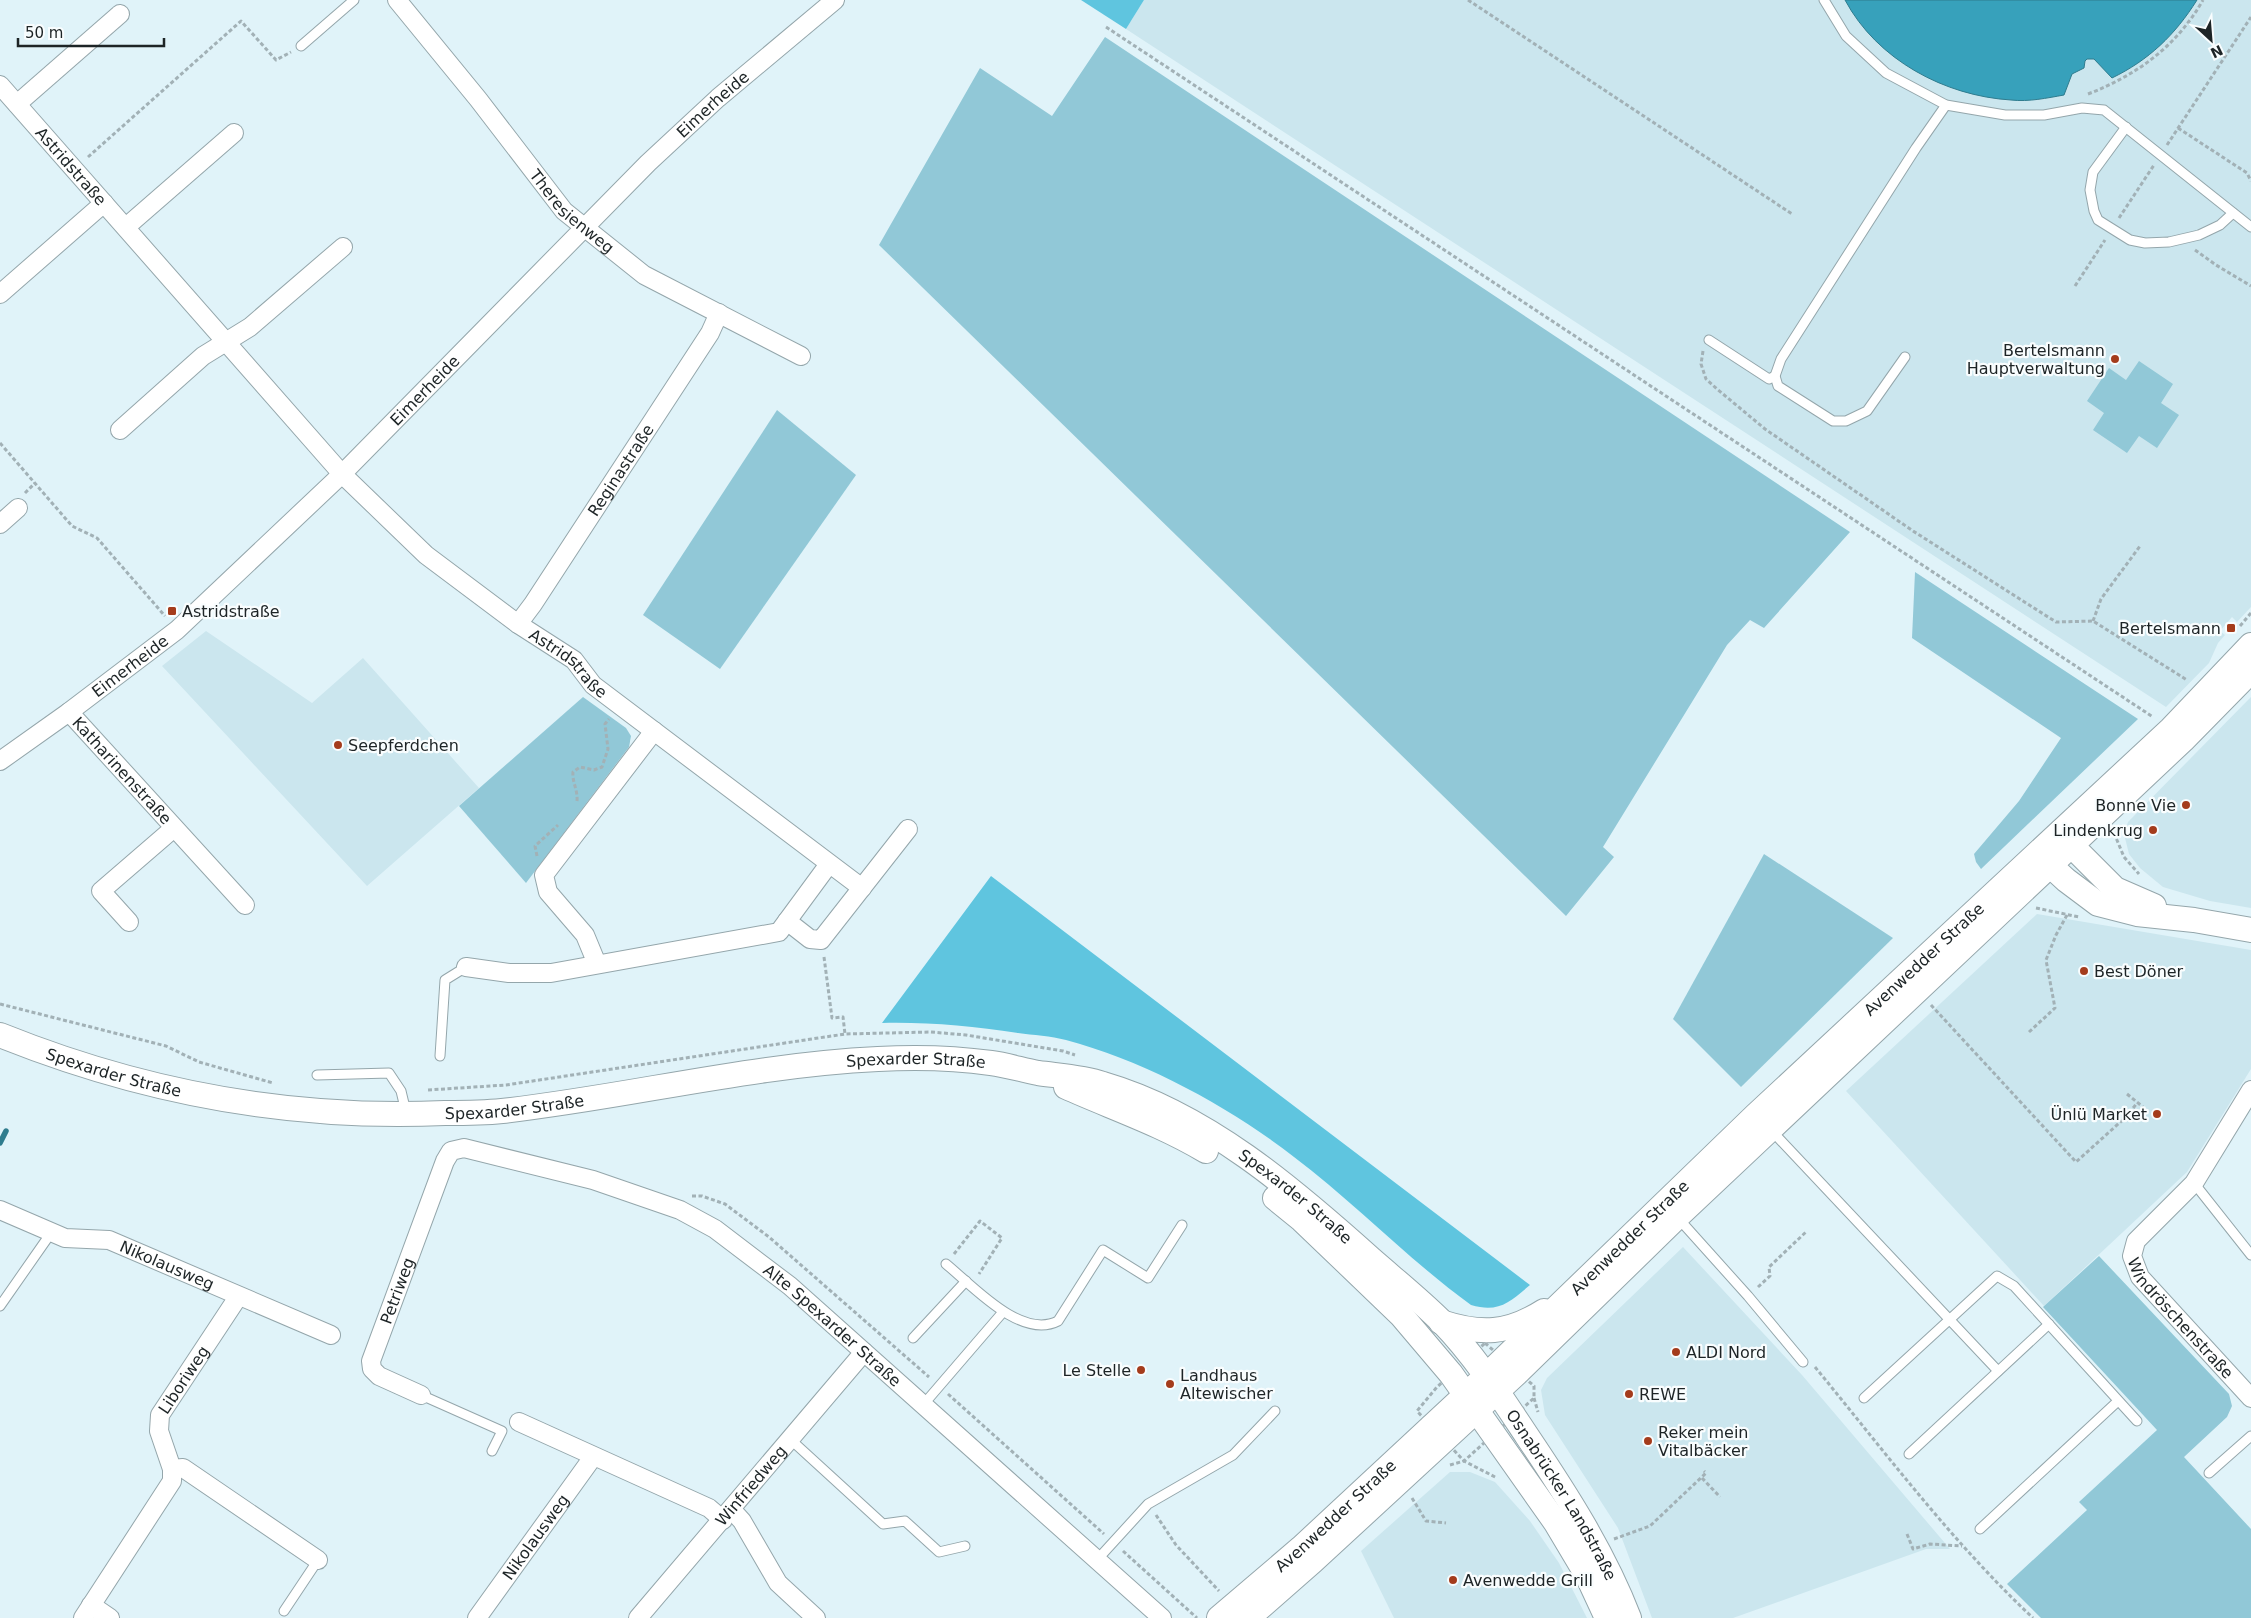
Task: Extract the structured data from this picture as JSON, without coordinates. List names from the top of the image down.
{
  "streets": {
    "main road": ["Avenwedder Straße", "Spexarder Straße", "Osnabrücker Landstraße"],
    "street": [
      "Eimerheide",
      "Astridstraße",
      "Theresienweg",
      "Reginastraße",
      "Katharinenstraße",
      "Nikolausweg",
      "Petriweg",
      "Windröschenstraße",
      "Alte Spexarder Straße",
      "Liboriweg",
      "Winfriedweg"
    ]
  },
  "crossings": [
    ["Eimerheide", "Astridstraße"],
    ["Eimerheide", "Theresienweg"],
    ["Eimerheide", "Katharinenstraße"],
    ["Astridstraße", "Reginastraße"],
    ["Theresienweg", "Reginastraße"],
    ["Avenwedder Straße", "Spexarder Straße"],
    ["Avenwedder Straße", "Osnabrücker Landstraße"],
    ["Spexarder Straße", "Osnabrücker Landstraße"],
    ["Nikolausweg", "Liboriweg"],
    ["Petriweg", "Alte Spexarder Straße"],
    ["Alte Spexarder Straße", "Winfriedweg"]
  ],
  "places": {
    "other": [
      "Bertelsmann Hauptverwaltung",
      "Seepferdchen",
      "Bonne Vie",
      "Lindenkrug",
      "Best Döner",
      "Ünlü Market",
      "ALDI Nord",
      "Le Stelle",
      "Landhaus Altewischer",
      "REWE",
      "Reker mein Vitalbäcker",
      "Avenwedde Grill"
    ],
    "transit": ["Astridstraße", "Bertelsmann"]
  },
  "scale_bar": "50 m",
  "north": "bottom right"
}
